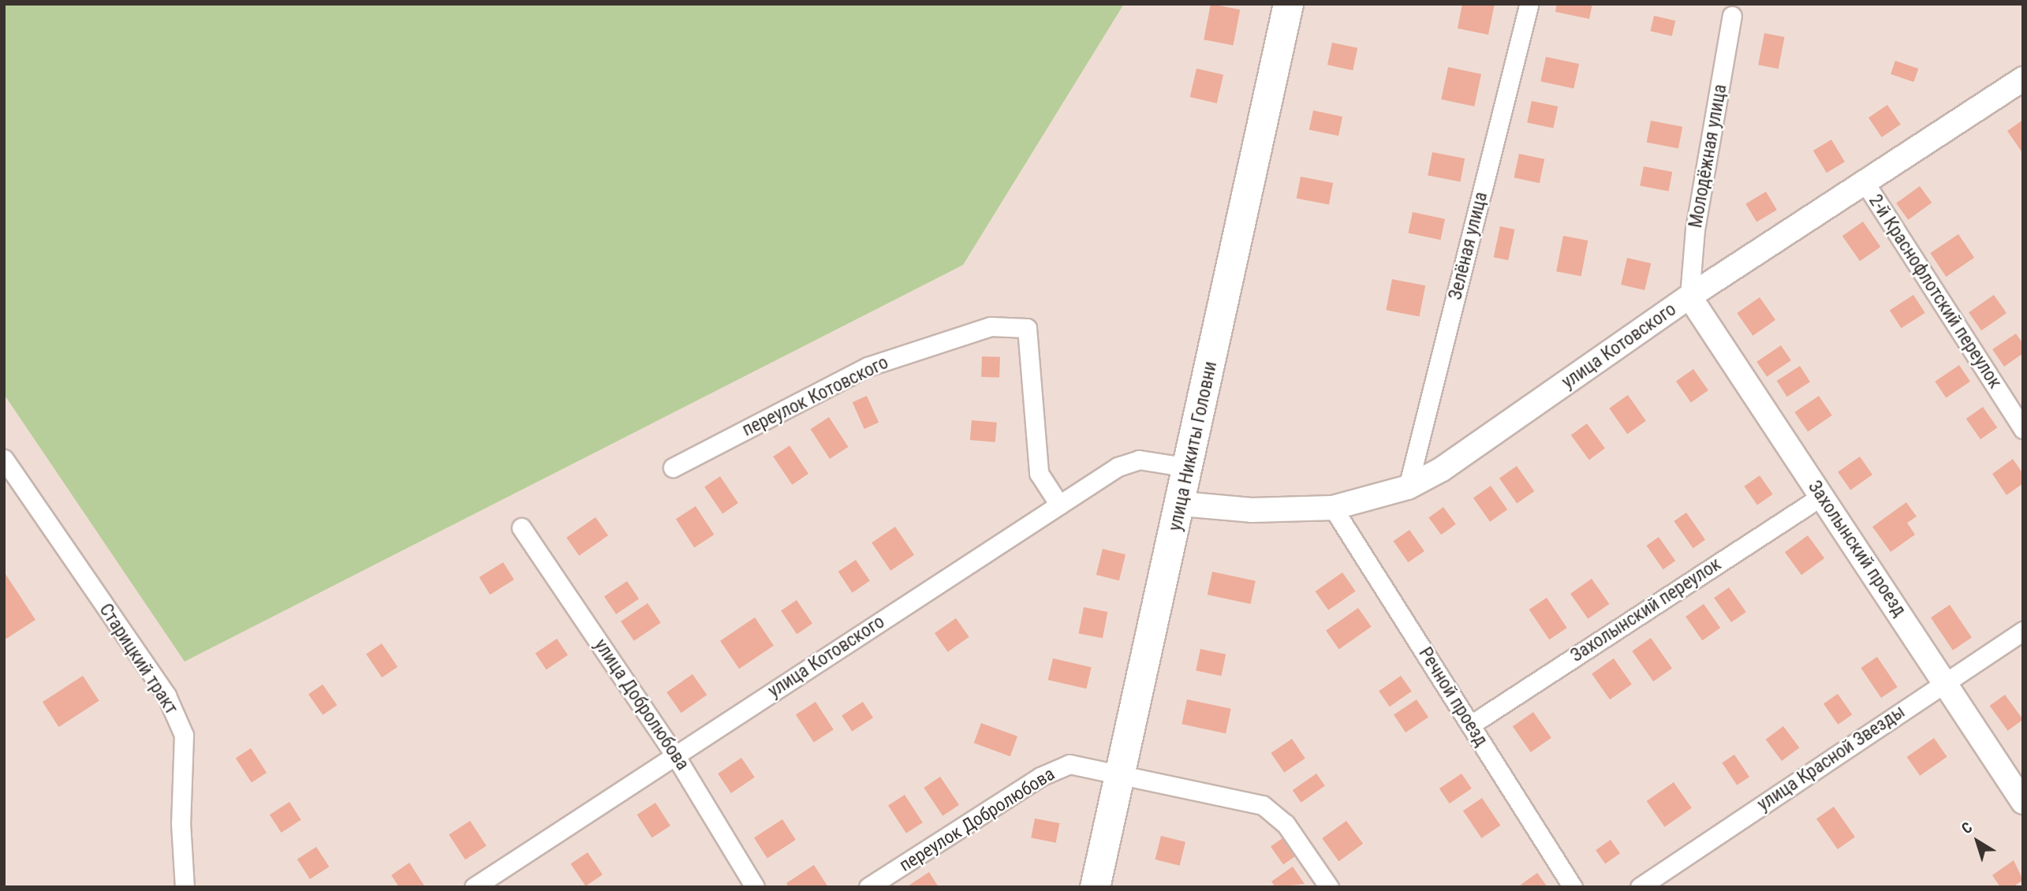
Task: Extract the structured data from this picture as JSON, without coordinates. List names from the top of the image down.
{
  "streets": {
    "main road": ["улица Никиты Головни"],
    "street": [
      "Молодёжная улица",
      "Зелёная улица",
      "2-й Краснофлотский переулок",
      "улица Котовского",
      "переулок Котовского",
      "Захолынский проезд",
      "Захолынский переулок",
      "Старицкий тракт",
      "Речной проезд",
      "улица Добролюбова",
      "улица Красной Звезды",
      "переулок Добролюбова"
    ]
  },
  "crossings": [
    ["Молодёжная улица", "улица Котовского"],
    ["Молодёжная улица", "Захолынский проезд"],
    ["Зелёная улица", "улица Котовского"],
    ["2-й Краснофлотский переулок", "улица Котовского"],
    ["улица Котовского", "переулок Котовского"],
    ["улица Котовского", "улица Никиты Головни"],
    ["улица Котовского", "Захолынский проезд"],
    ["улица Котовского", "Речной проезд"],
    ["улица Котовского", "улица Добролюбова"],
    ["улица Никиты Головни", "переулок Добролюбова"],
    ["Захолынский проезд", "Захолынский переулок"],
    ["Захолынский проезд", "улица Красной Звезды"],
    ["Захолынский переулок", "Речной проезд"]
  ],
  "north": "top left"
}
